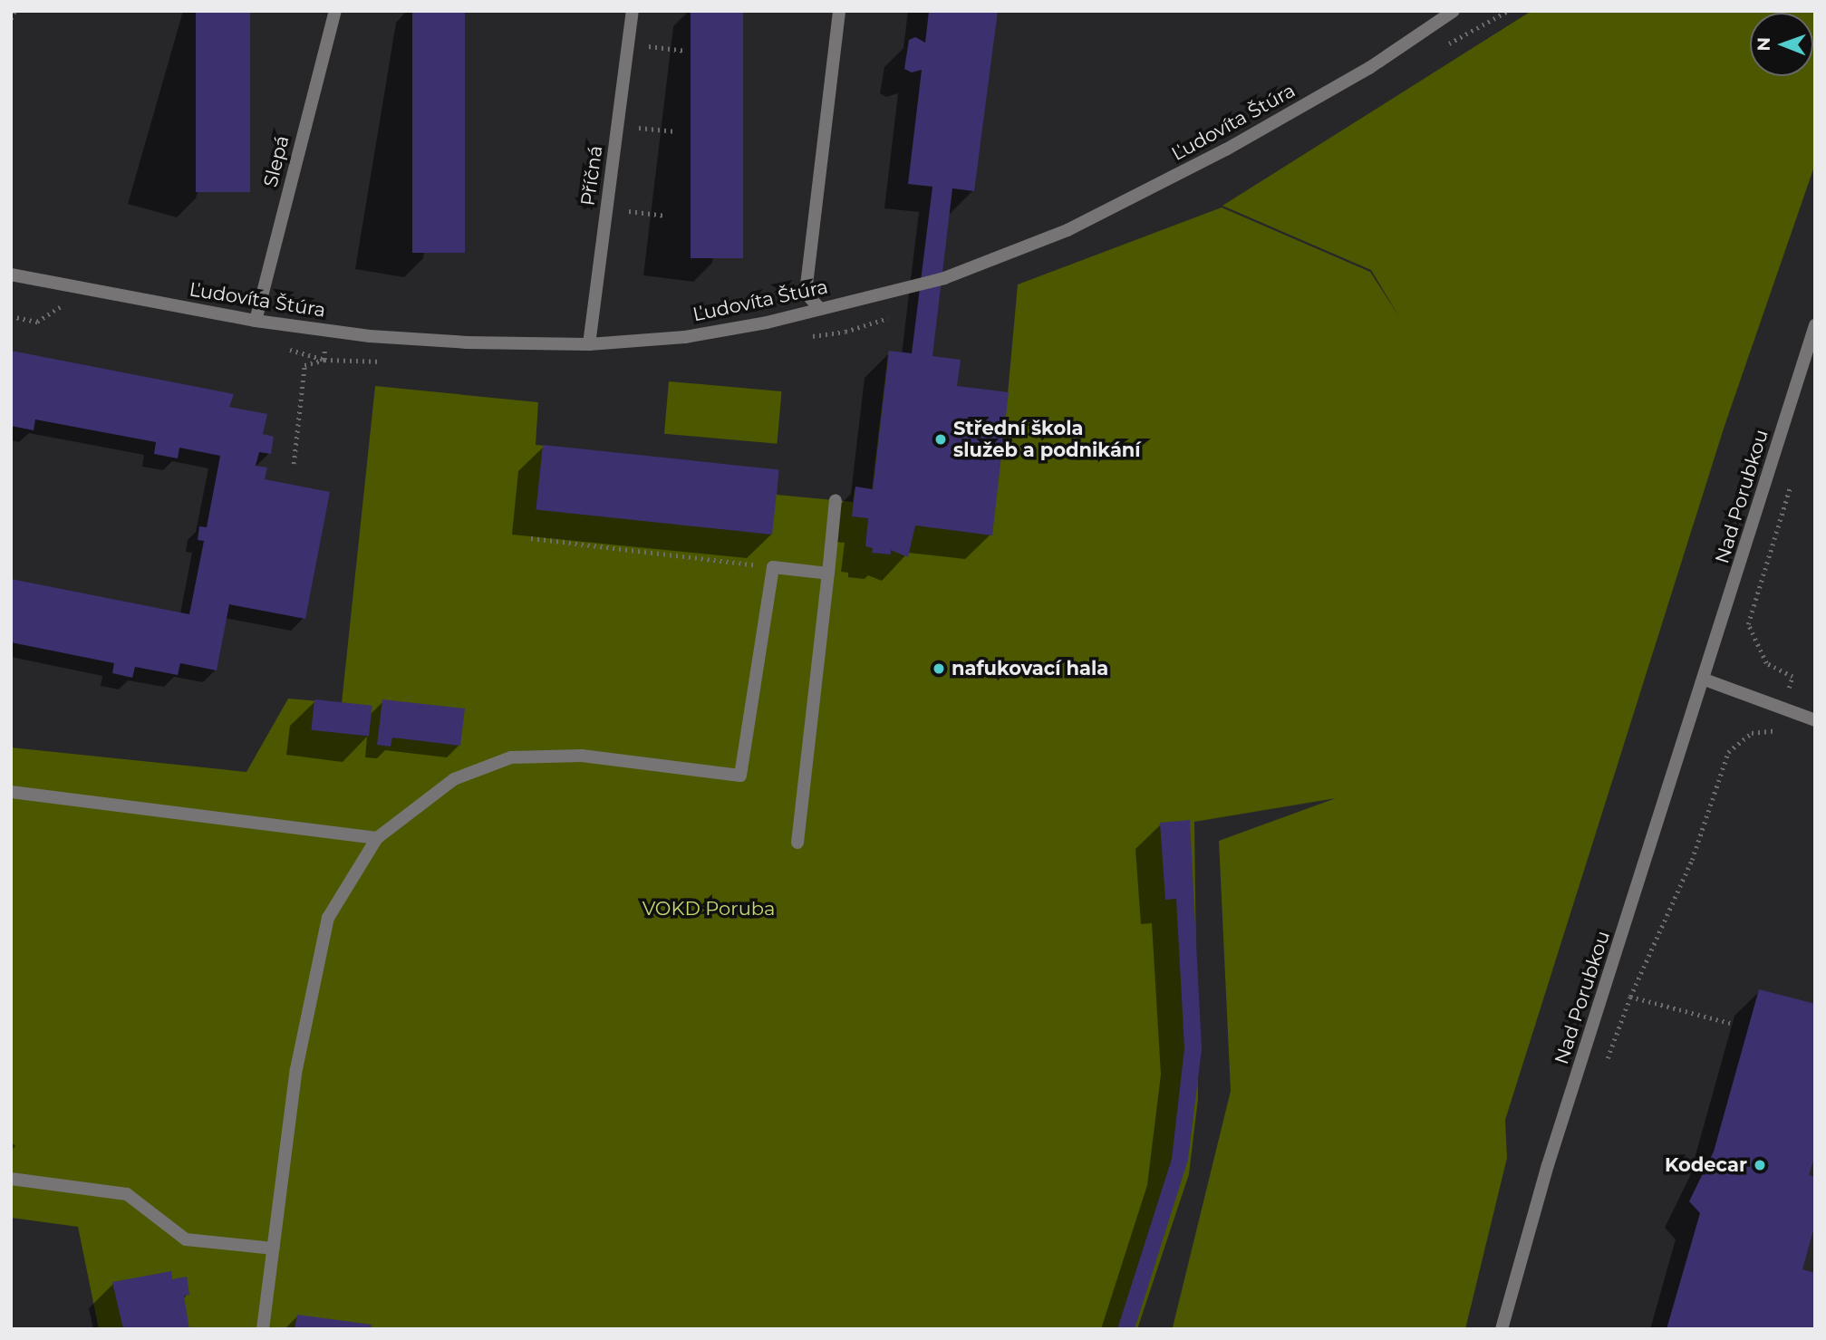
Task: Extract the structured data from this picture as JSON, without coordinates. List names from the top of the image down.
{
  "streets": {
    "street": [
      "Ľudovíta Štúra",
      "Slepá",
      "Příčná",
      "Nad Porubkou"
    ]
  },
  "crossings": [
    ["Ľudovíta Štúra", "Slepá"],
    ["Ľudovíta Štúra", "Příčná"]
  ],
  "parks": ["VOKD Poruba"],
  "places": ["Střední škola služeb a podnikání", "nafukovací hala", "Kodecar"],
  "north": "left"
}
